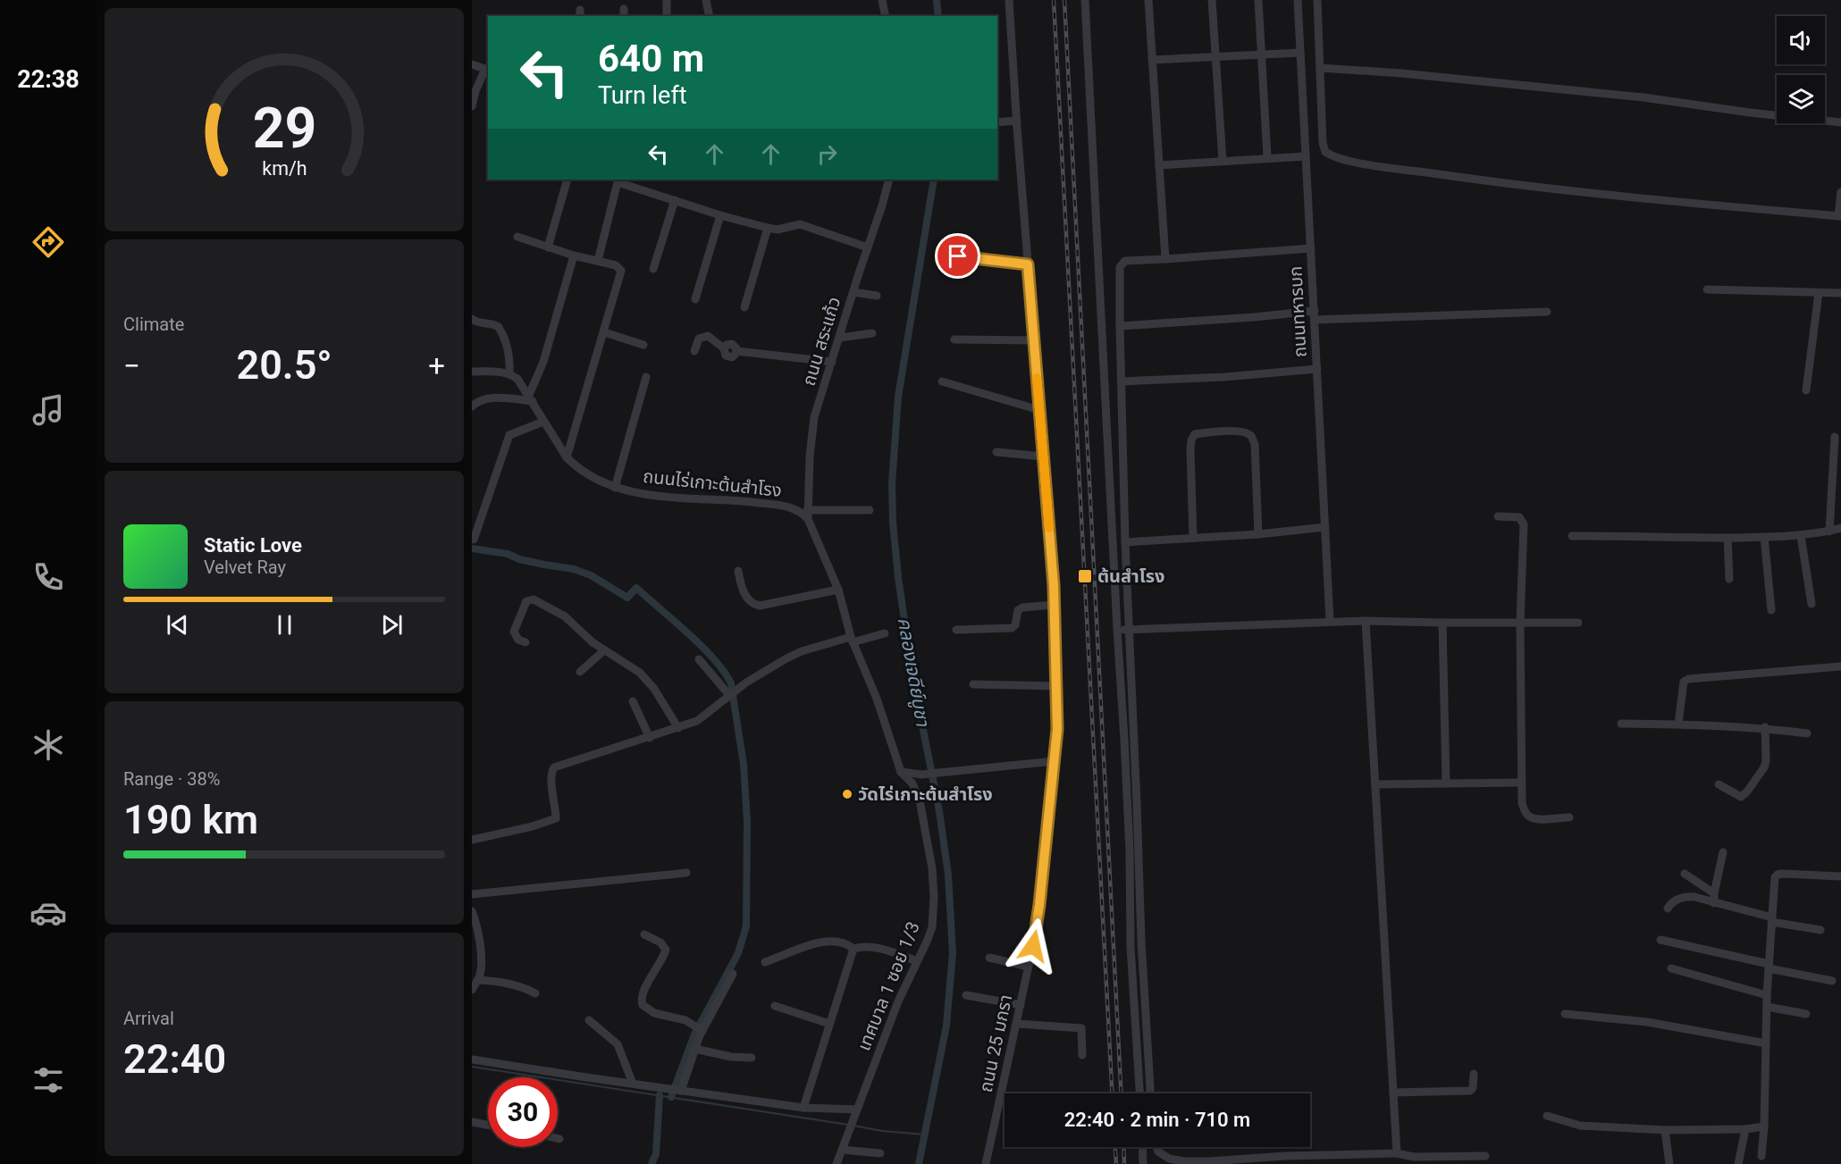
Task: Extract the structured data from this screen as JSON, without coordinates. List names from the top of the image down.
{
  "streets": {
    "street": [
      "ถนนทหารบก",
      "ถนน สระแก้ว",
      "ถนนไร่เกาะต้นสำโรง",
      "เทศบาล 1 ซอย 1/3",
      "ถนน 25 มกรา"
    ]
  },
  "crossings": [
    ["ถนน สระแก้ว", "ถนนไร่เกาะต้นสำโรง"]
  ],
  "water": ["คลองเจดีย์บูชา"],
  "places": {
    "transit": ["ต้นสำโรง"],
    "other": ["วัดไร่เกาะต้นสำโรง"]
  },
  "page": {
    "tabs": "22:38",
    "turn": ["640 m", "Turn left"],
    "tile": [
      "Climate",
      ["Range · 38%", "190 km"],
      ["Arrival", "22:40"]
    ],
    "heat": ["−", "20.5°", "+"],
    "song": ["Static Love", "Velvet Ray"],
    "limit": "30",
    "trip": "22:40 · 2 min · 710 m",
    "gauge": ["29", "km/h"]
  }
}
